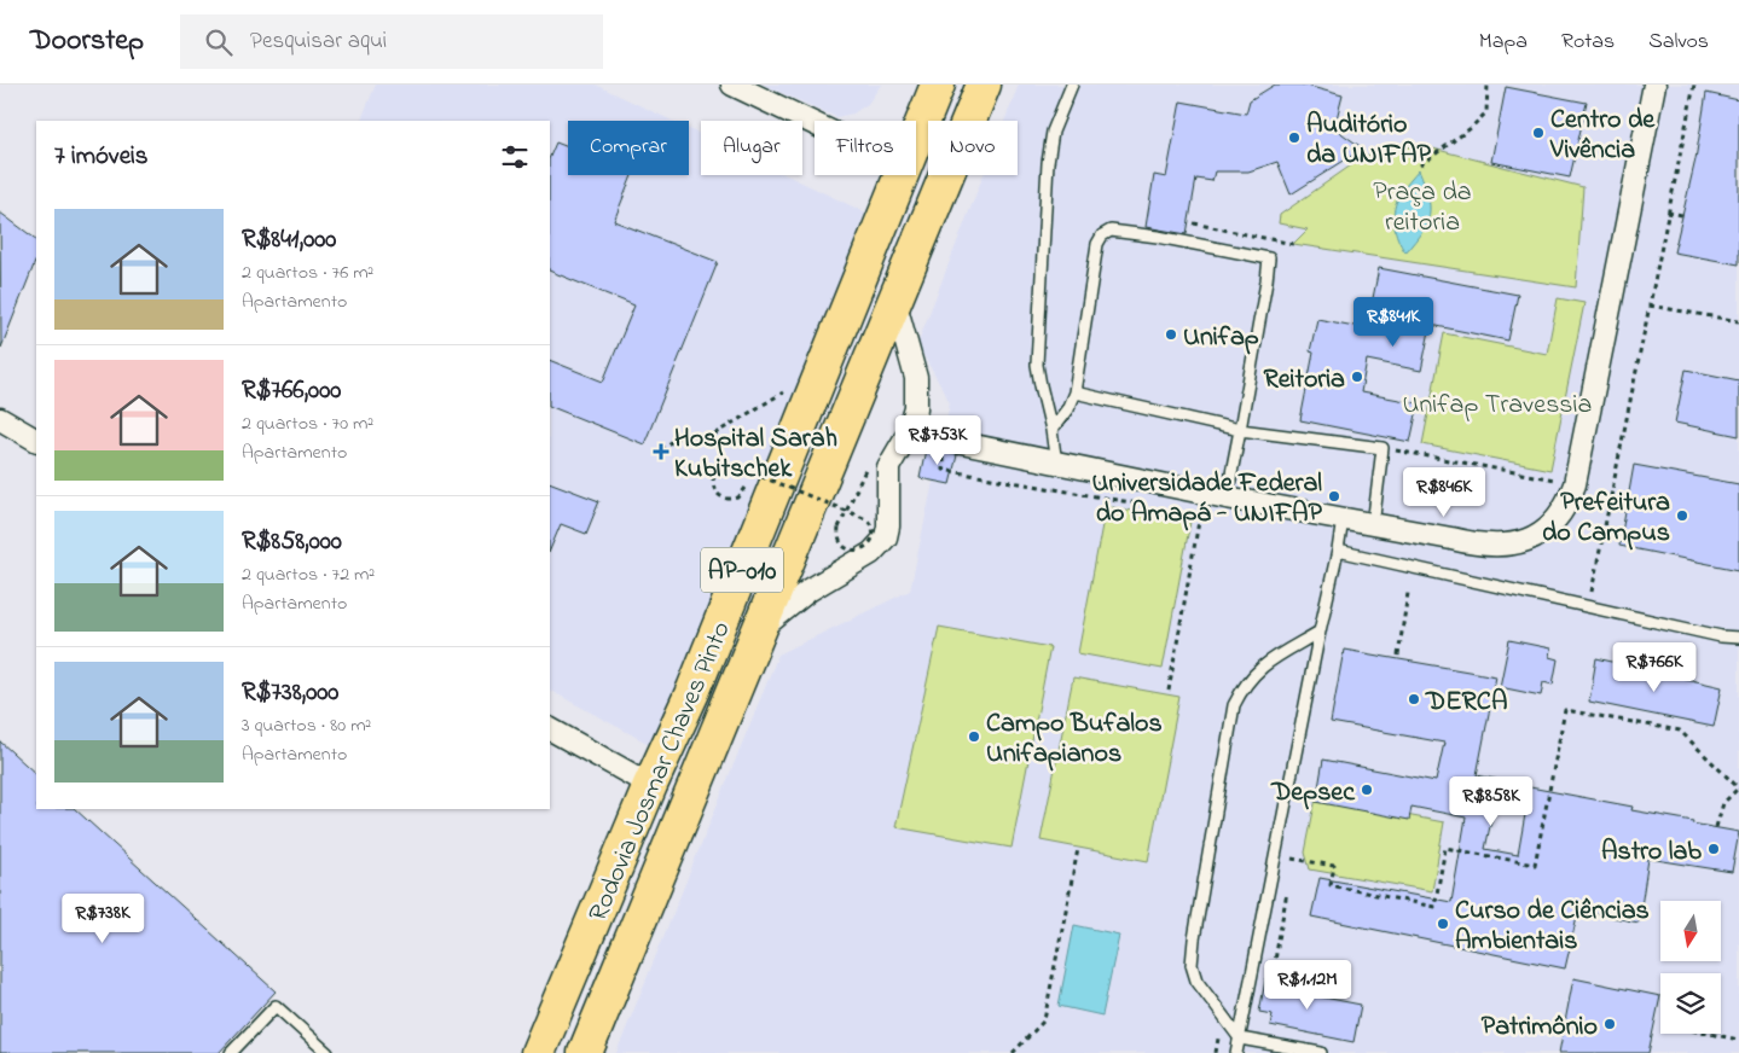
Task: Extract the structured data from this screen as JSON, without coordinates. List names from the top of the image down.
{
  "streets": {
    "main road": ["AP-010", "Rodovia Josmar Chaves Pinto"]
  },
  "parks": ["Praça da reitoria", "Unifap Travessia"],
  "places": {
    "other": [
      "Centro de Vivência",
      "Auditório da UNIFAP",
      "Unifap",
      "Reitoria",
      "Universidade Federal do Amapá - UNIFAP",
      "Prefeitura do Campus",
      "DERCA",
      "Campo Bufalos Unifapianos",
      "Depsec",
      "Astro lab",
      "Curso de Ciências Ambientais",
      "Patrimônio"
    ],
    "health": ["Hospital Sarah Kubitschek"]
  },
  "north": "bottom",
  "page": {
    "header": "Doorstep",
    "search": "Pesquisar aqui",
    "nav": ["Mapa", "Rotas", "Salvos"],
    "chip": [
      "Comprar",
      "Alugar",
      "Filtros",
      "Novo"
    ],
    "heading": "7 imóveis",
    "list": [
      {
        "name": "R$841,000",
        "note": "2 quartos · 76 m² · Apartamento"
      },
      {
        "name": "R$766,000",
        "note": "2 quartos · 70 m² · Apartamento"
      },
      {
        "name": "R$858,000",
        "note": "2 quartos · 72 m² · Apartamento"
      },
      {
        "name": "R$738,000",
        "note": "3 quartos · 80 m² · Apartamento"
      }
    ],
    "price": [
      "R$841K",
      "R$753K",
      "R$846K",
      "R$766K",
      "R$858K",
      "R$738K",
      "R$1.12M"
    ]
  }
}
